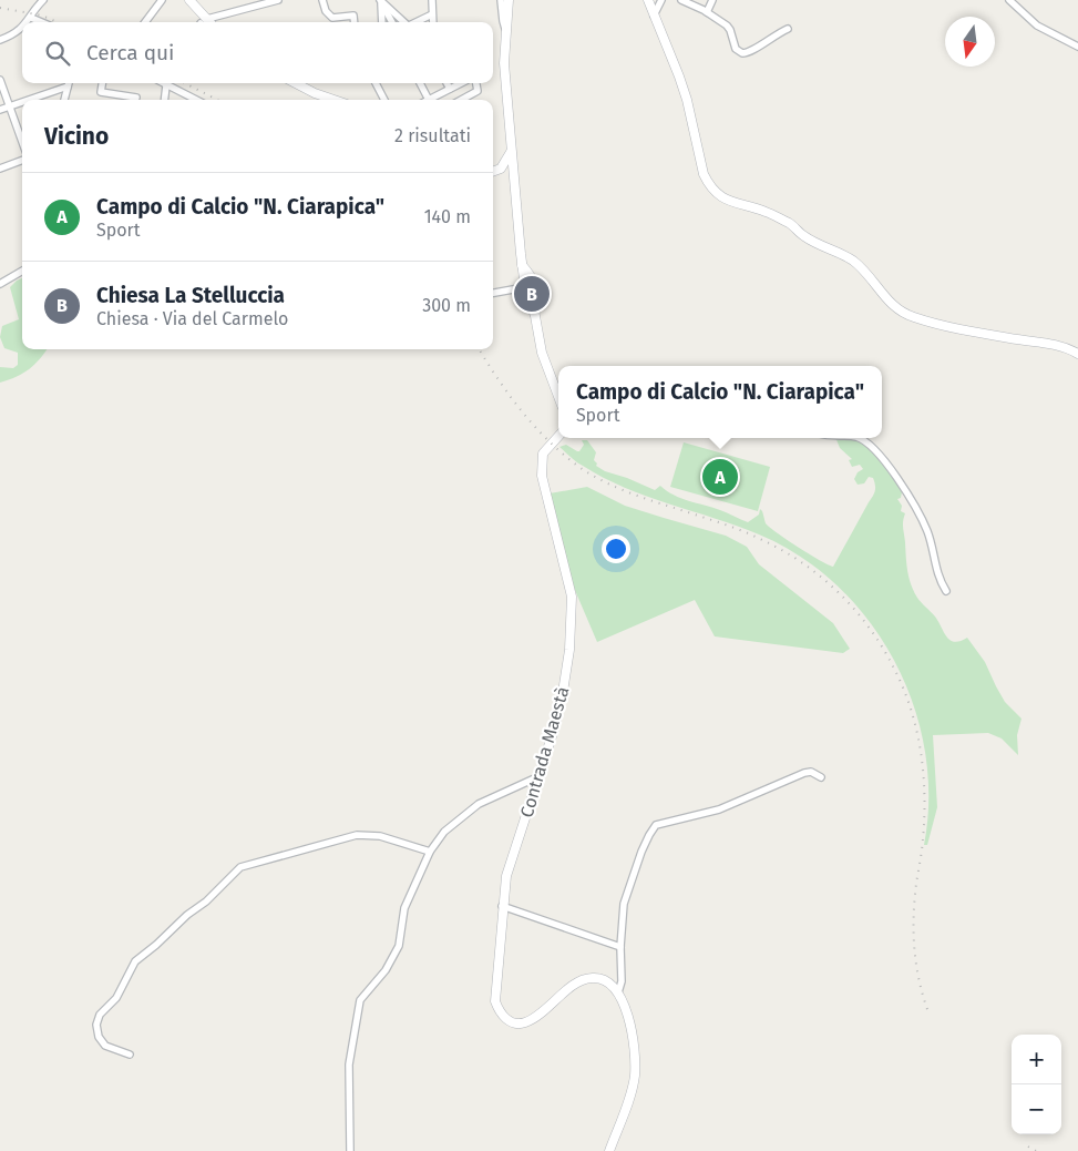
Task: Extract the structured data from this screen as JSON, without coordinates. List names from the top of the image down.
{
  "streets": {
    "street": ["Contrada Maestà"]
  },
  "north": "bottom",
  "page": {
    "search": "Cerca qui",
    "heading": ["Vicino", "2 risultati"],
    "list": [
      {
        "mark": "A",
        "name": "Campo di Calcio \"N. Ciarapica\"",
        "note": "Sport",
        "value": "140 m"
      },
      {
        "mark": "B",
        "name": "Chiesa La Stelluccia",
        "note": "Chiesa · Via del Carmelo",
        "value": "300 m"
      }
    ],
    "pins": ["B", "A"],
    "popup": ["Campo di Calcio \"N. Ciarapica\"", "Sport"],
    "map_buttons": ["+", "−"]
  }
}
